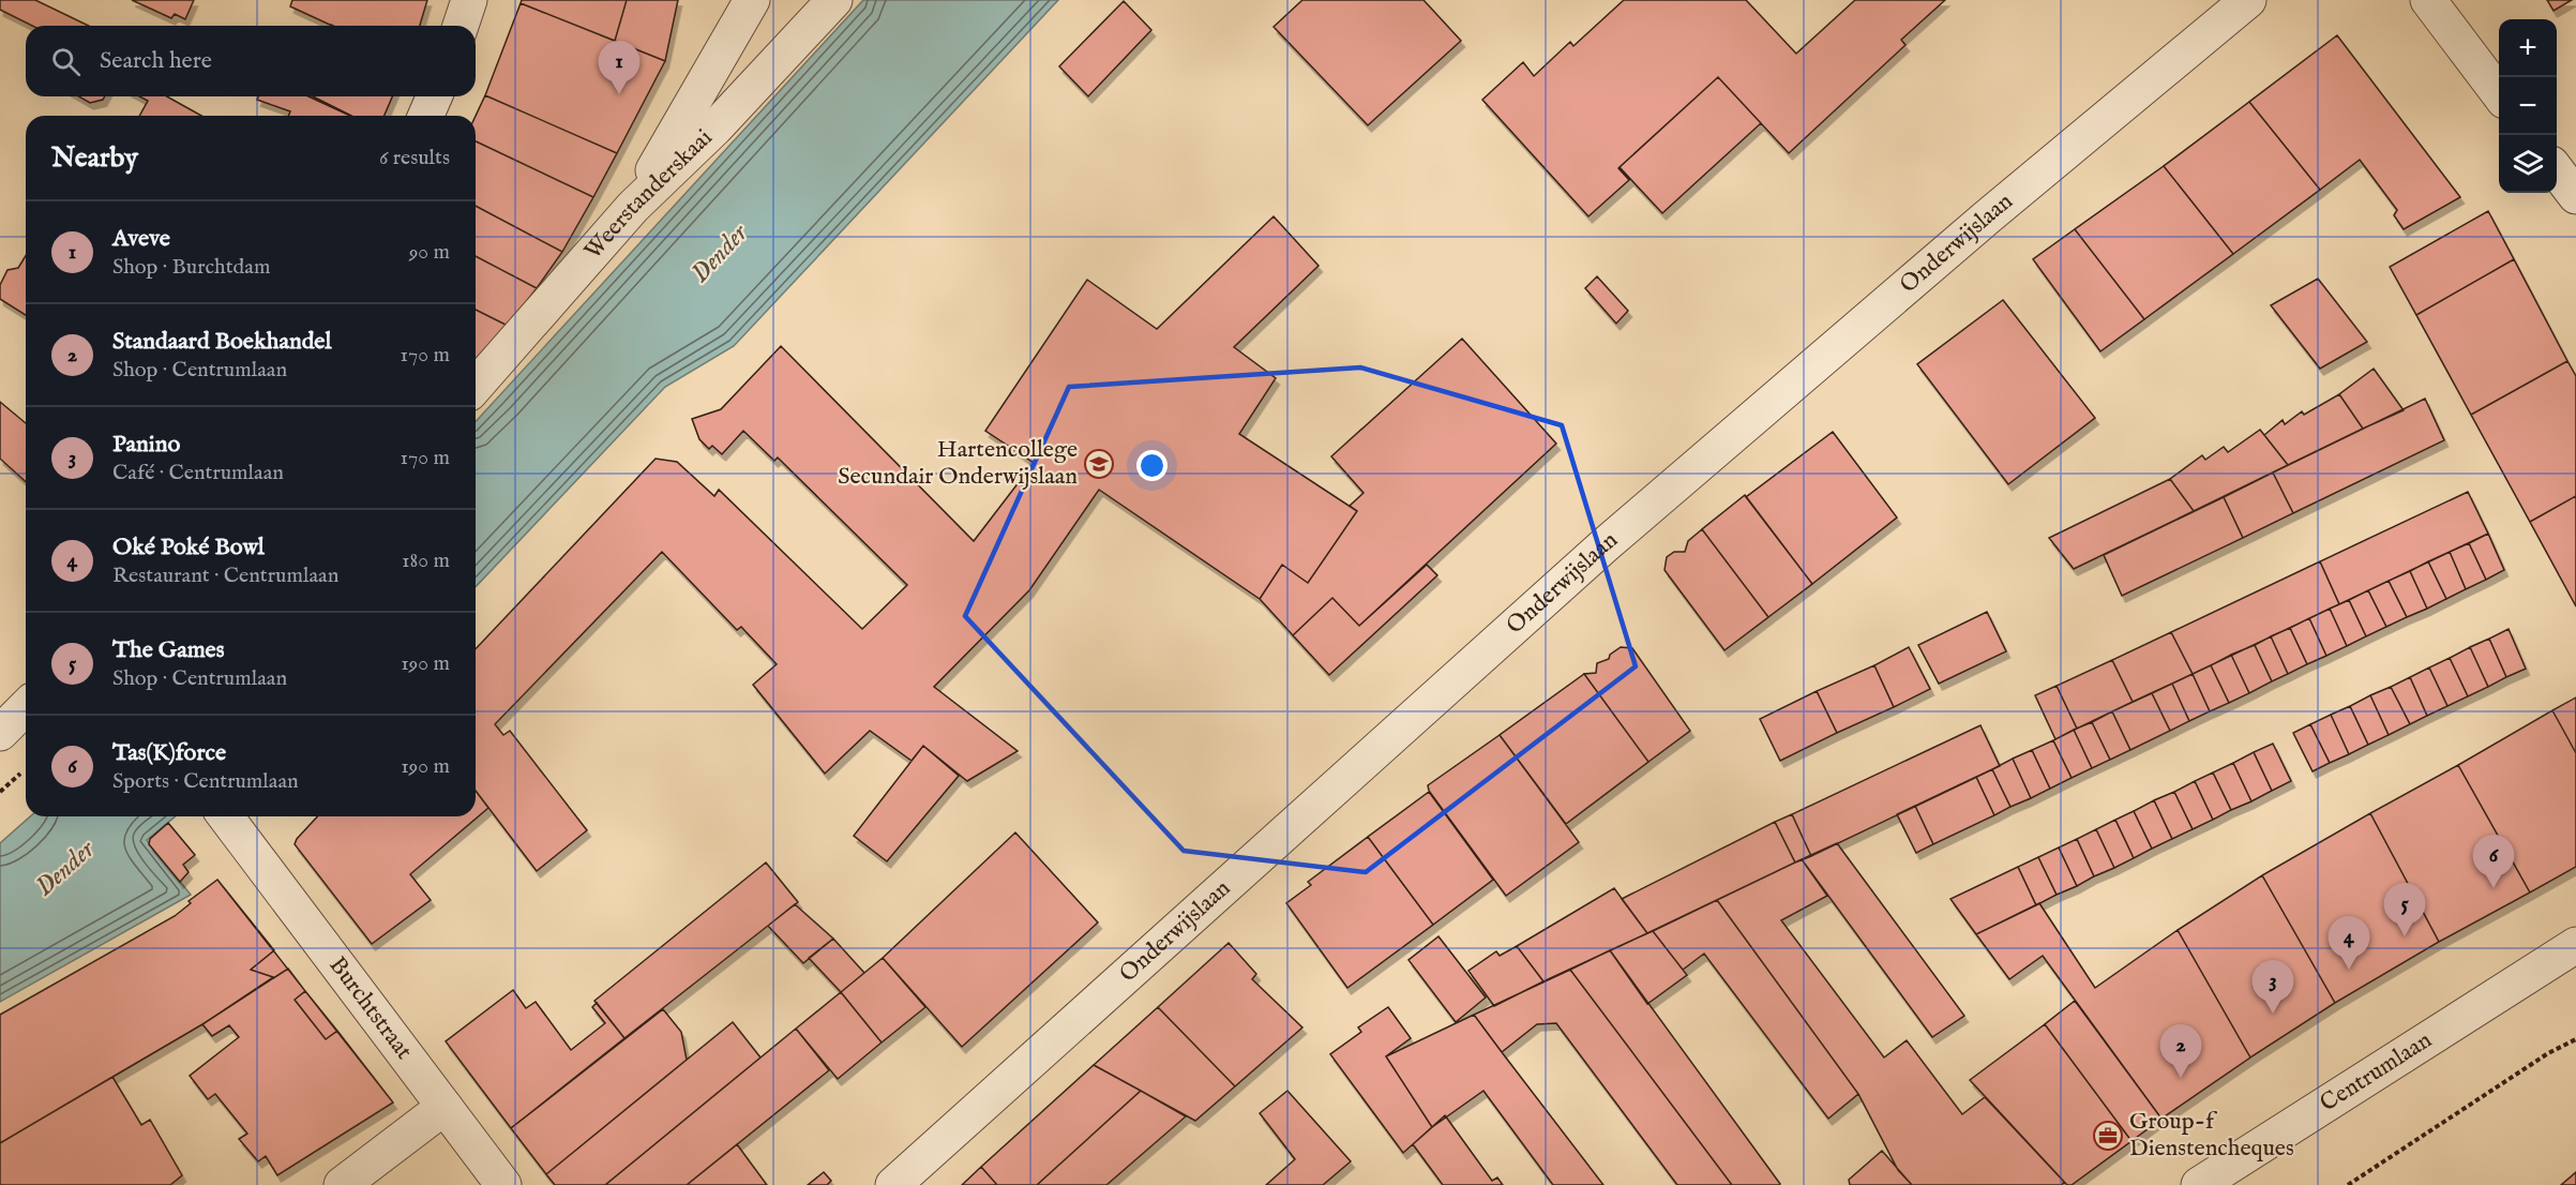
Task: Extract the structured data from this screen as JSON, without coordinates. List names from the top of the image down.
{
  "streets": {
    "street": [
      "Weerstanderskaai",
      "Onderwijslaan",
      "Burchtstraat",
      "Centrumlaan"
    ]
  },
  "water": ["Dender"],
  "places": {
    "school or university": ["Hartencollege Secundair Onderwijslaan"],
    "office": ["Group-f Dienstencheques"]
  },
  "page": {
    "map_buttons": ["+", "−"],
    "search": "Search here",
    "pins": [
      "1",
      "6",
      "5",
      "4",
      "3",
      "2"
    ],
    "heading": ["Nearby", "6 results"],
    "list": [
      {
        "mark": "1",
        "name": "Aveve",
        "note": "Shop · Burchtdam",
        "value": "90 m"
      },
      {
        "mark": "2",
        "name": "Standaard Boekhandel",
        "note": "Shop · Centrumlaan",
        "value": "170 m"
      },
      {
        "mark": "3",
        "name": "Panino",
        "note": "Café · Centrumlaan",
        "value": "170 m"
      },
      {
        "mark": "4",
        "name": "Oké Poké Bowl",
        "note": "Restaurant · Centrumlaan",
        "value": "180 m"
      },
      {
        "mark": "5",
        "name": "The Games",
        "note": "Shop · Centrumlaan",
        "value": "190 m"
      },
      {
        "mark": "6",
        "name": "Tas(K)force",
        "note": "Sports · Centrumlaan",
        "value": "190 m"
      }
    ]
  }
}
